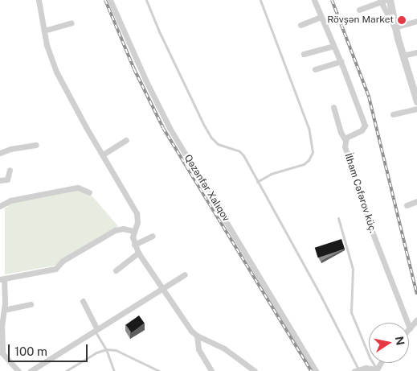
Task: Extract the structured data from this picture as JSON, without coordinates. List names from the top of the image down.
{
  "streets": {
    "street": ["Qəzənfər Xalıqov", "İlham Cəfərov küç."]
  },
  "places": ["Rövşən Market"],
  "scale_bar": "100 m",
  "north": "right"
}
